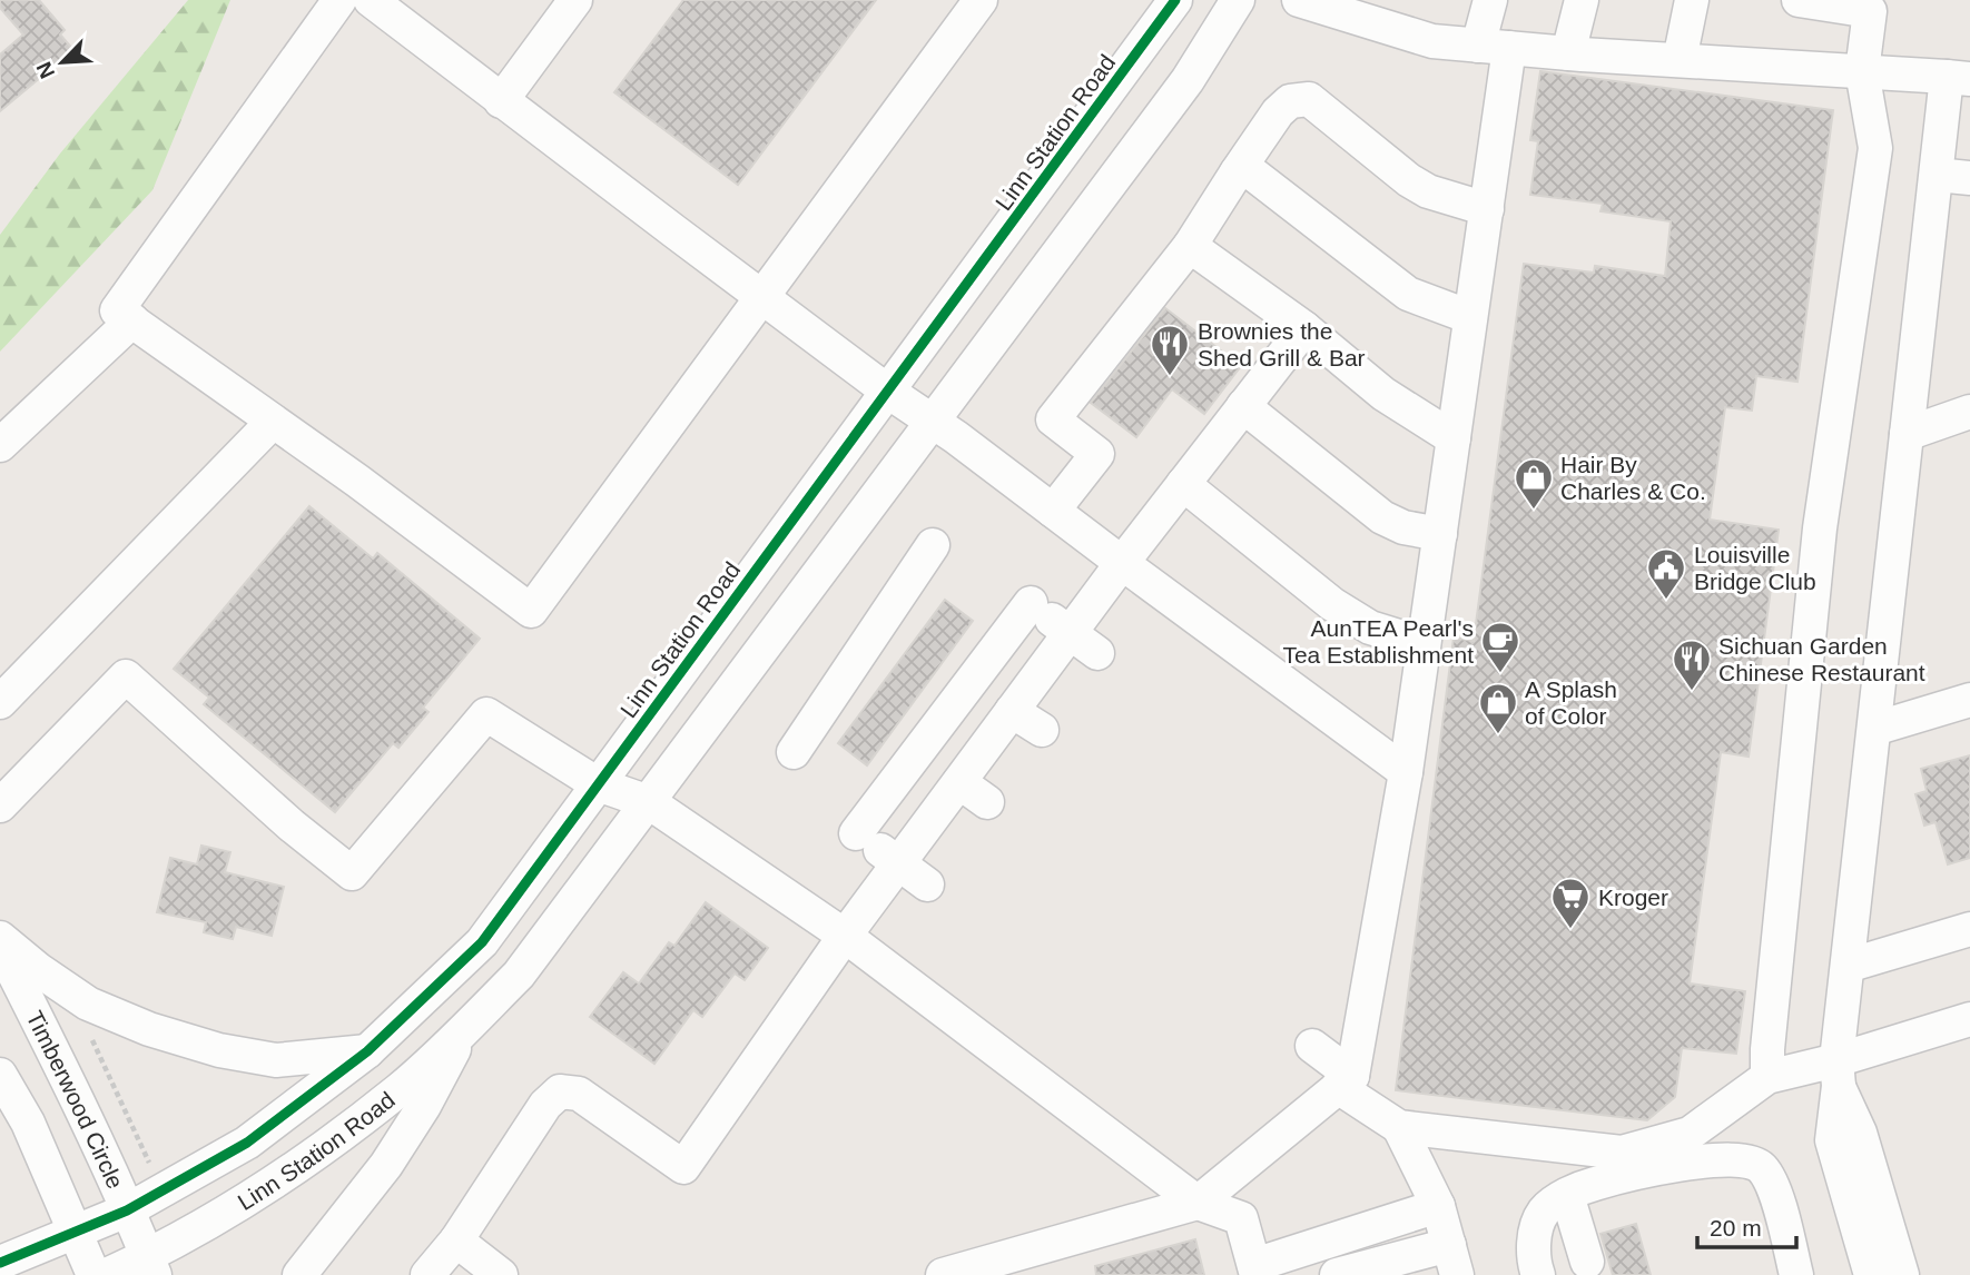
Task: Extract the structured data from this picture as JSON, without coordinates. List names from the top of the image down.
{
  "streets": {
    "street": ["Linn Station Road", "Timberwood Circle"]
  },
  "crossings": [
    ["Linn Station Road", "Timberwood Circle"]
  ],
  "places": {
    "restaurant": ["Brownies the Shed Grill & Bar", "Sichuan Garden Chinese Restaurant"],
    "shop": ["Hair By Charles & Co.", "A Splash of Color"],
    "public building": ["Louisville Bridge Club"],
    "cafe": ["AunTEA Pearl's Tea Establishment"],
    "supermarket": ["Kroger"]
  },
  "scale_bar": "20 m",
  "north": "bottom left"
}
